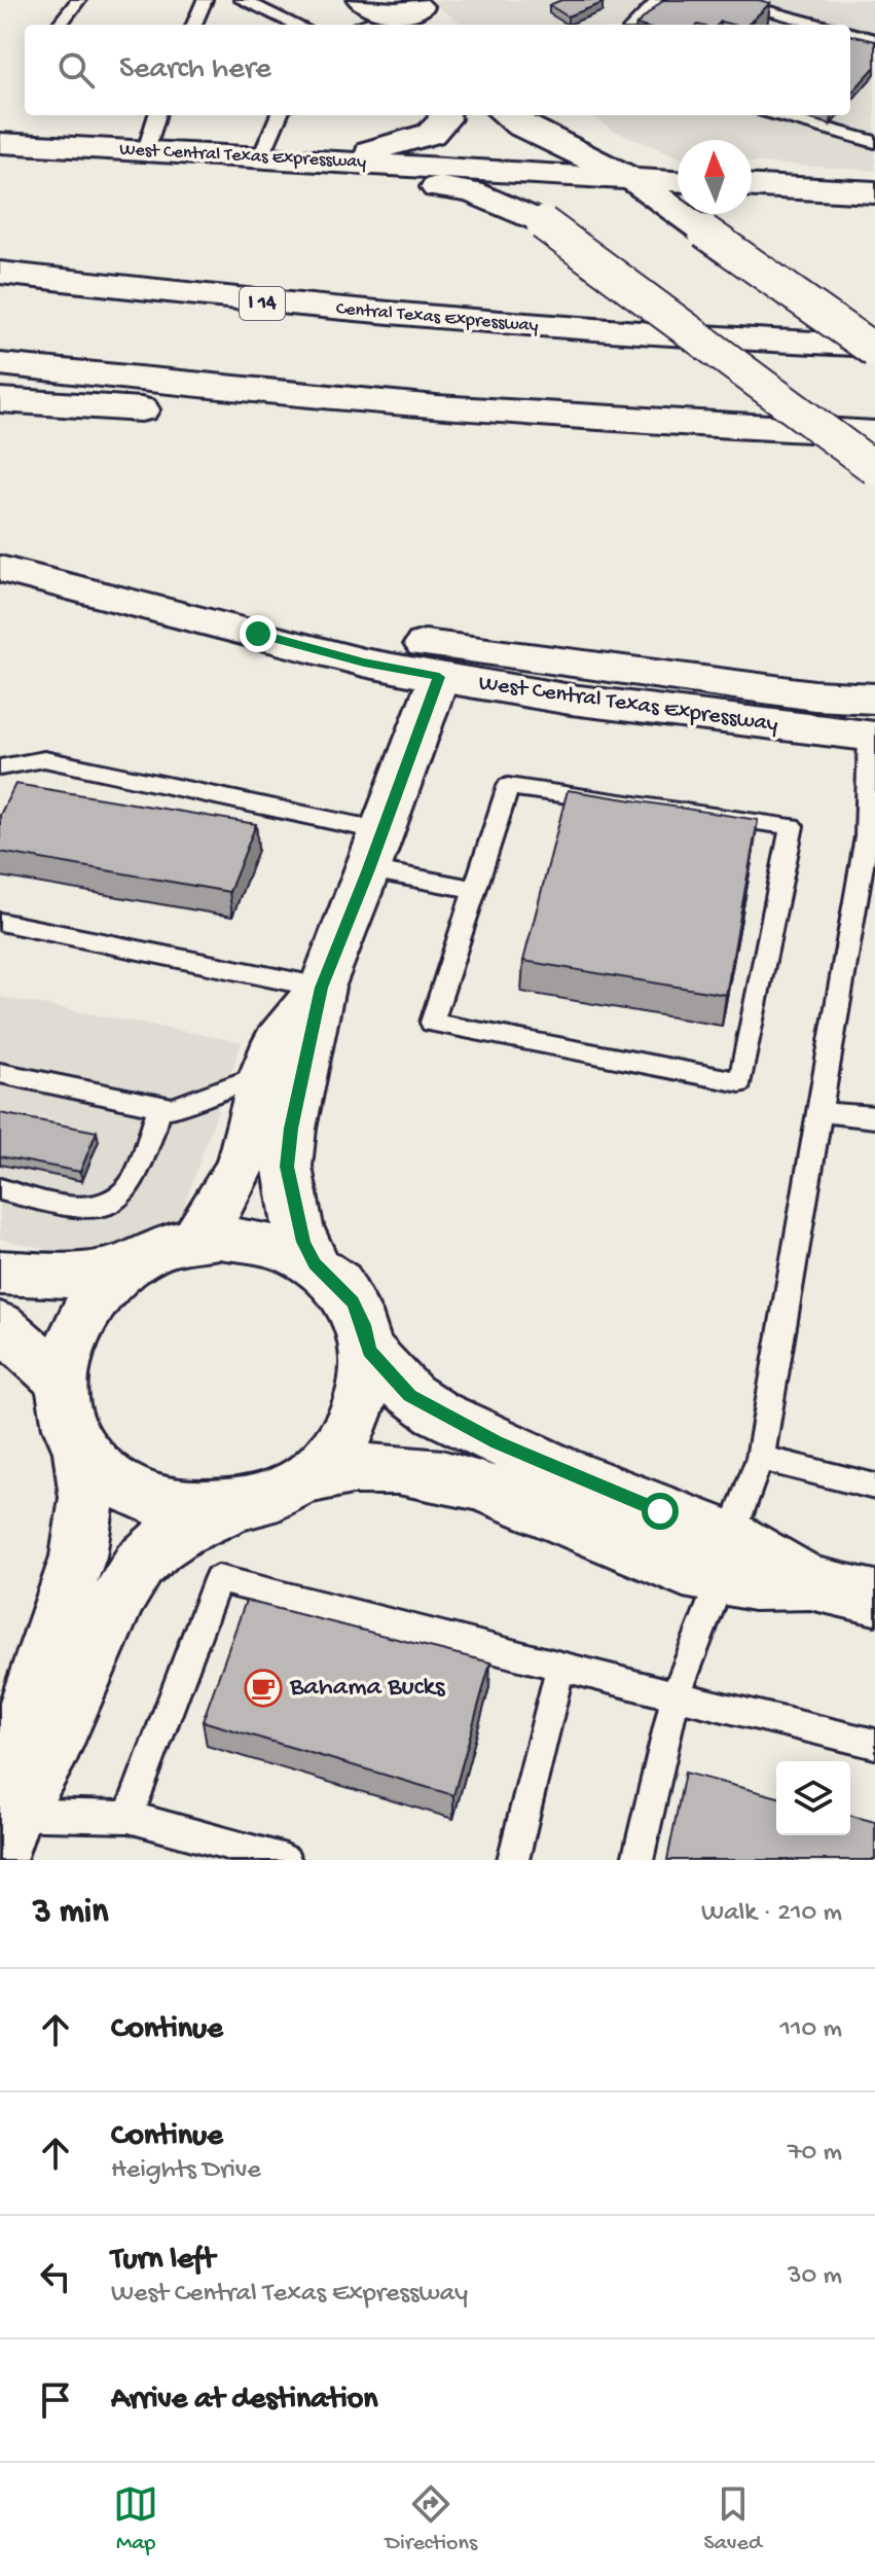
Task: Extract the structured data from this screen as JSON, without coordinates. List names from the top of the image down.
{
  "streets": {
    "main road": ["West Central Texas Expressway", "I 14", "Central Texas Expressway"]
  },
  "places": {
    "cafe": ["Bahama Bucks"]
  },
  "north": "top",
  "page": {
    "search": "Search here",
    "heading": ["3 min", "Walk · 210 m"],
    "list": [
      ["Continue", "110 m"],
      ["Continue", "Heights Drive", "70 m"],
      ["Turn left", "West Central Texas Expressway", "30 m"],
      "Arrive at destination"
    ],
    "nav": ["Map", "Directions", "Saved"]
  }
}
